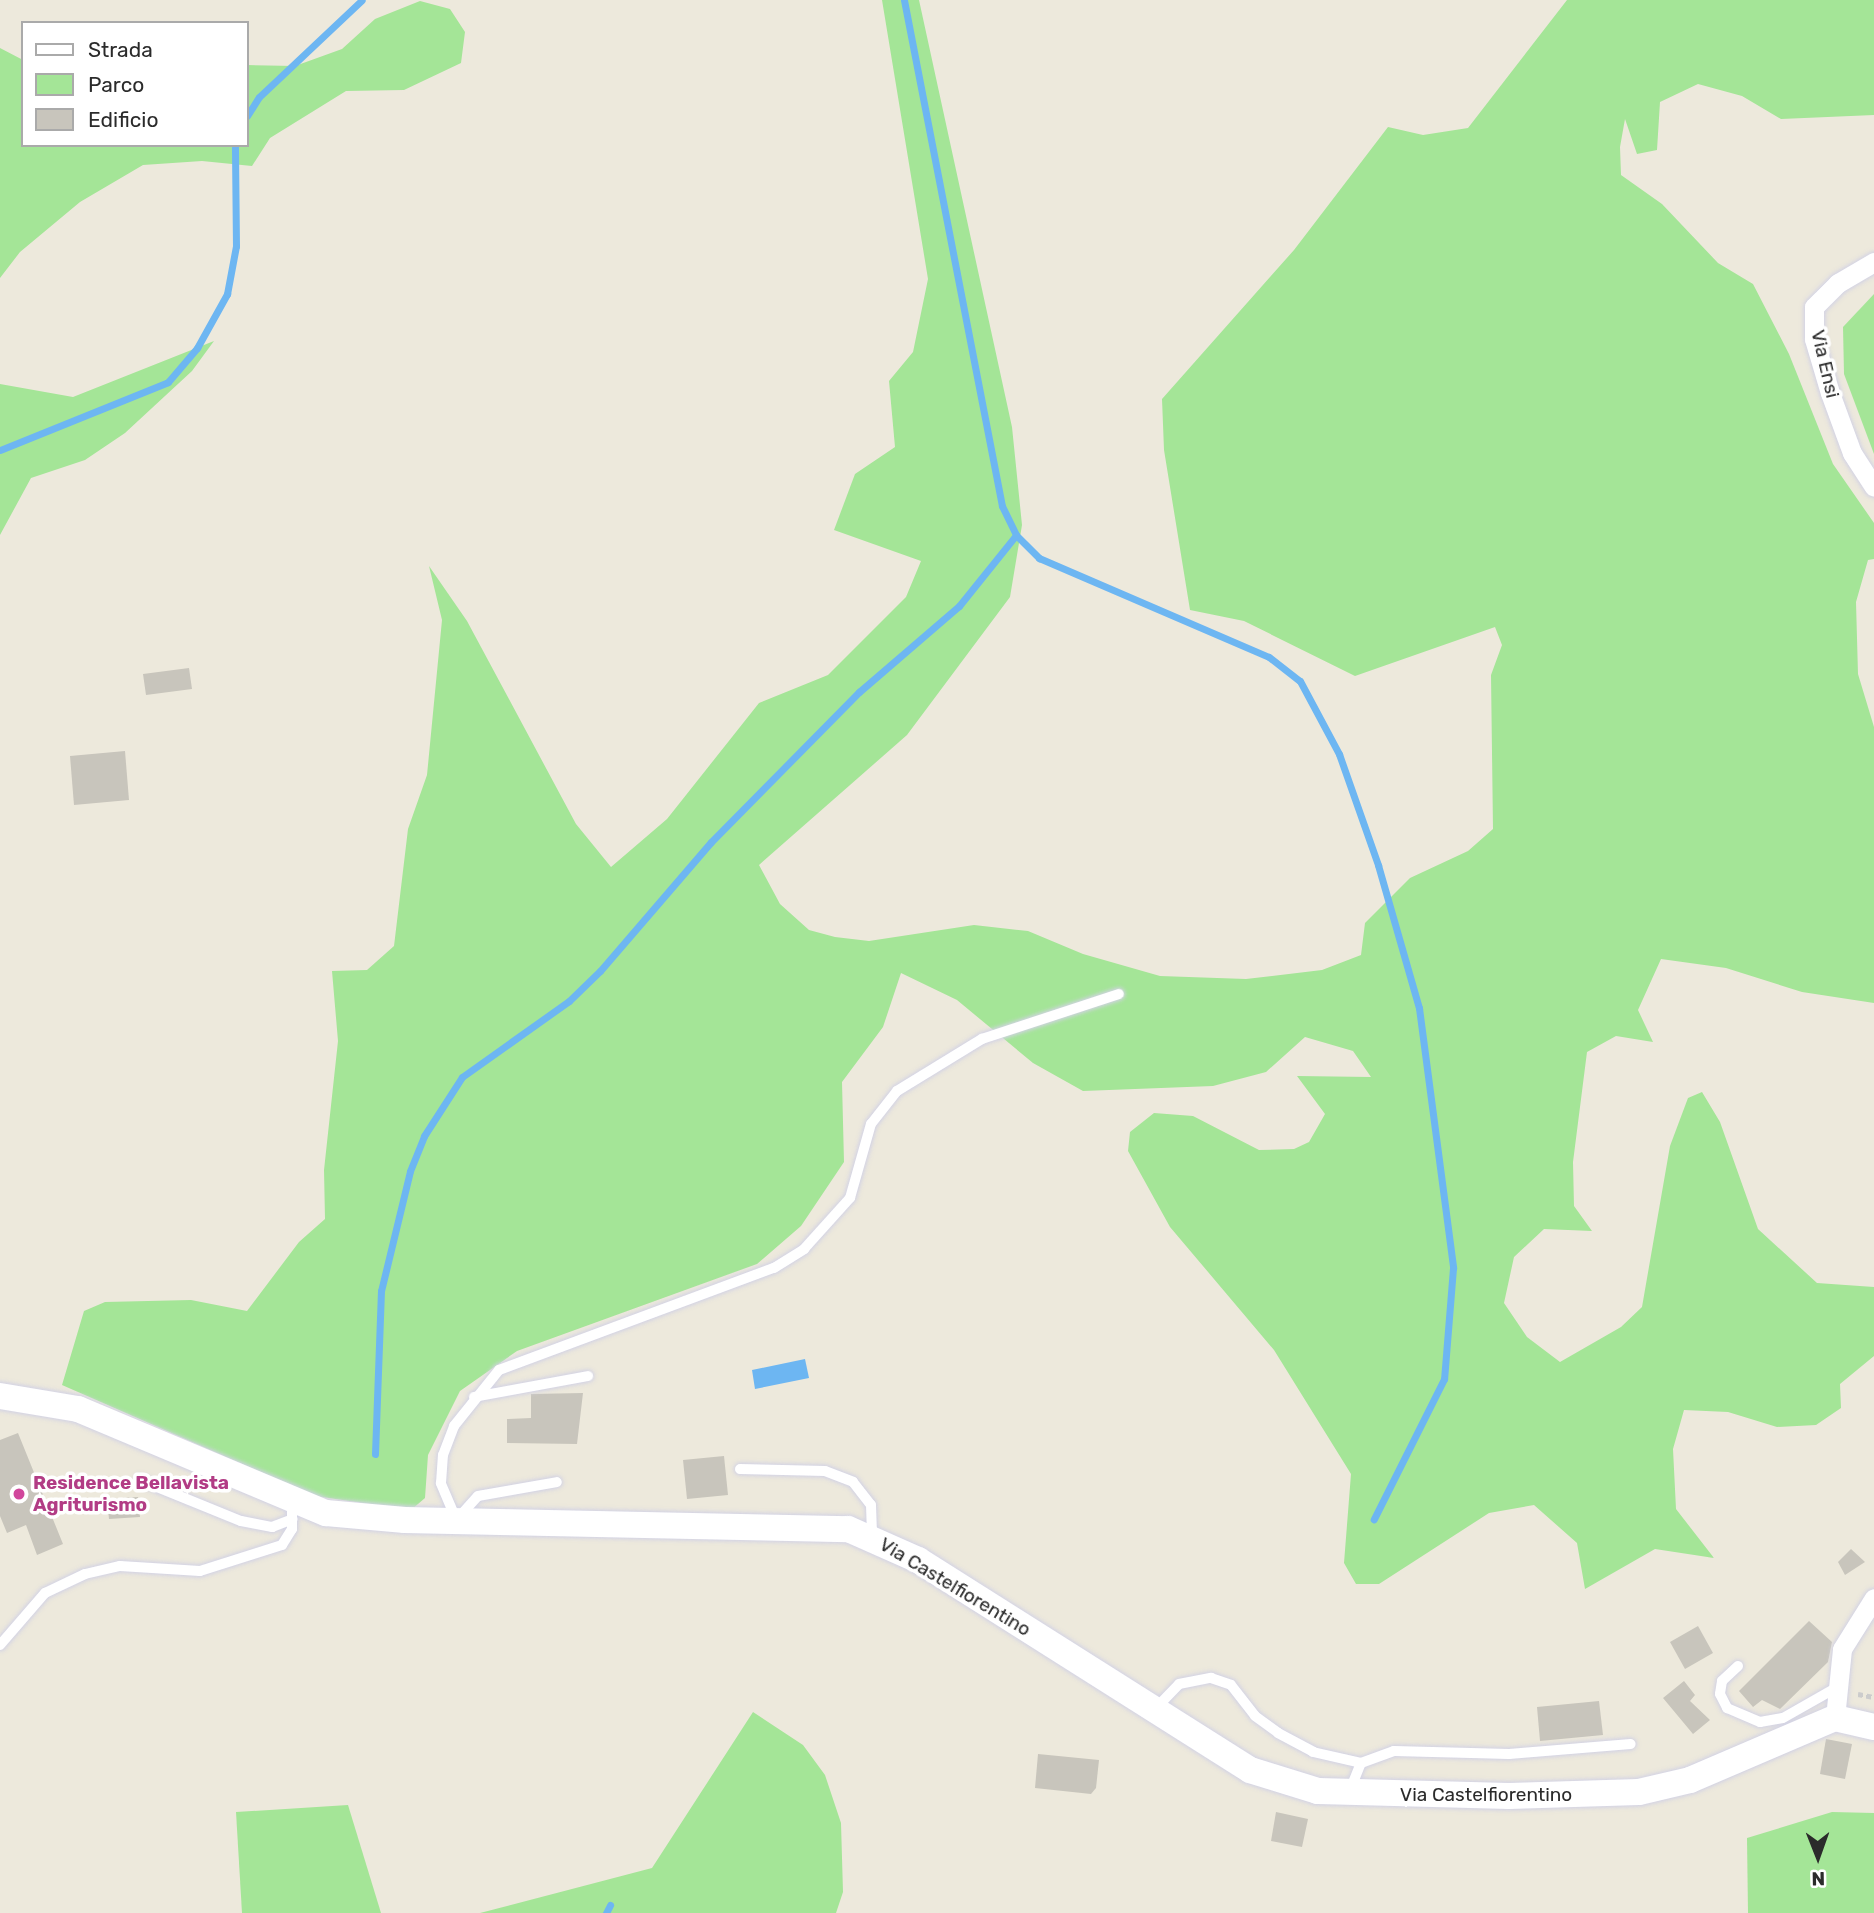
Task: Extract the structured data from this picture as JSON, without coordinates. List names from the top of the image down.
{
  "streets": {
    "street": ["Via Ensi", "Via Castelfiorentino"]
  },
  "places": ["Residence Bellavista Agriturismo"],
  "legend": ["Strada", "Parco", "Edificio"],
  "north": "bottom"
}
